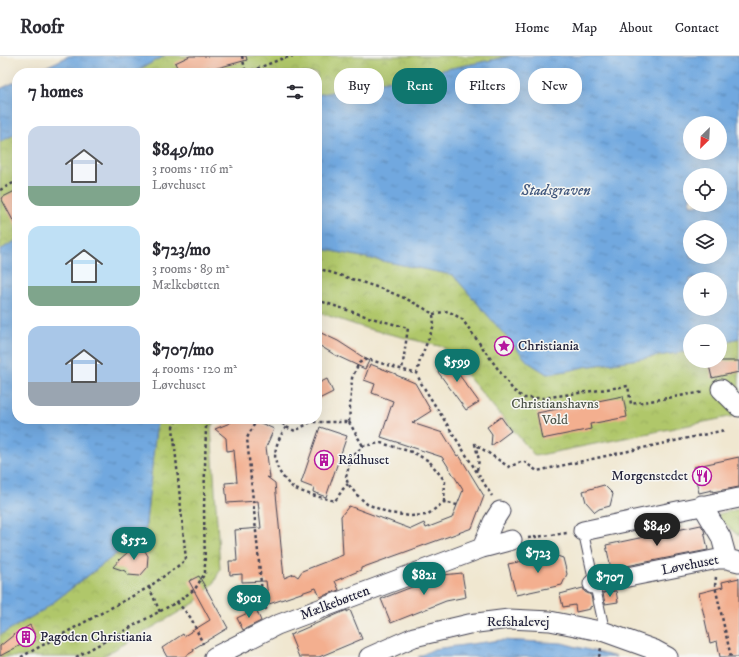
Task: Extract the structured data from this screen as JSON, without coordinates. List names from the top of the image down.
{
  "streets": {
    "street": ["Løvehuset", "Mælkebøtten", "Refshalevej"]
  },
  "water": ["Stadsgraven"],
  "parks": ["Christianshavns Vold"],
  "places": {
    "place": ["Christiania"],
    "building": ["Rådhuset", "Pagoden Christiania"],
    "restaurant": ["Morgenstedet"]
  },
  "north": "bottom left",
  "page": {
    "header": "Roofr",
    "nav": [
      "Home",
      "Map",
      "About",
      "Contact"
    ],
    "chip": [
      "Buy",
      "Rent",
      "Filters",
      "New"
    ],
    "heading": "7 homes",
    "map_buttons": ["+", "−"],
    "list": [
      {
        "name": "$849/mo",
        "note": "3 rooms · 116 m² · Løvehuset"
      },
      {
        "name": "$723/mo",
        "note": "3 rooms · 89 m² · Mælkebøtten"
      },
      {
        "name": "$707/mo",
        "note": "4 rooms · 120 m² · Løvehuset"
      }
    ],
    "price": [
      "$599",
      "$849",
      "$552",
      "$723",
      "$821",
      "$707",
      "$901"
    ]
  }
}
